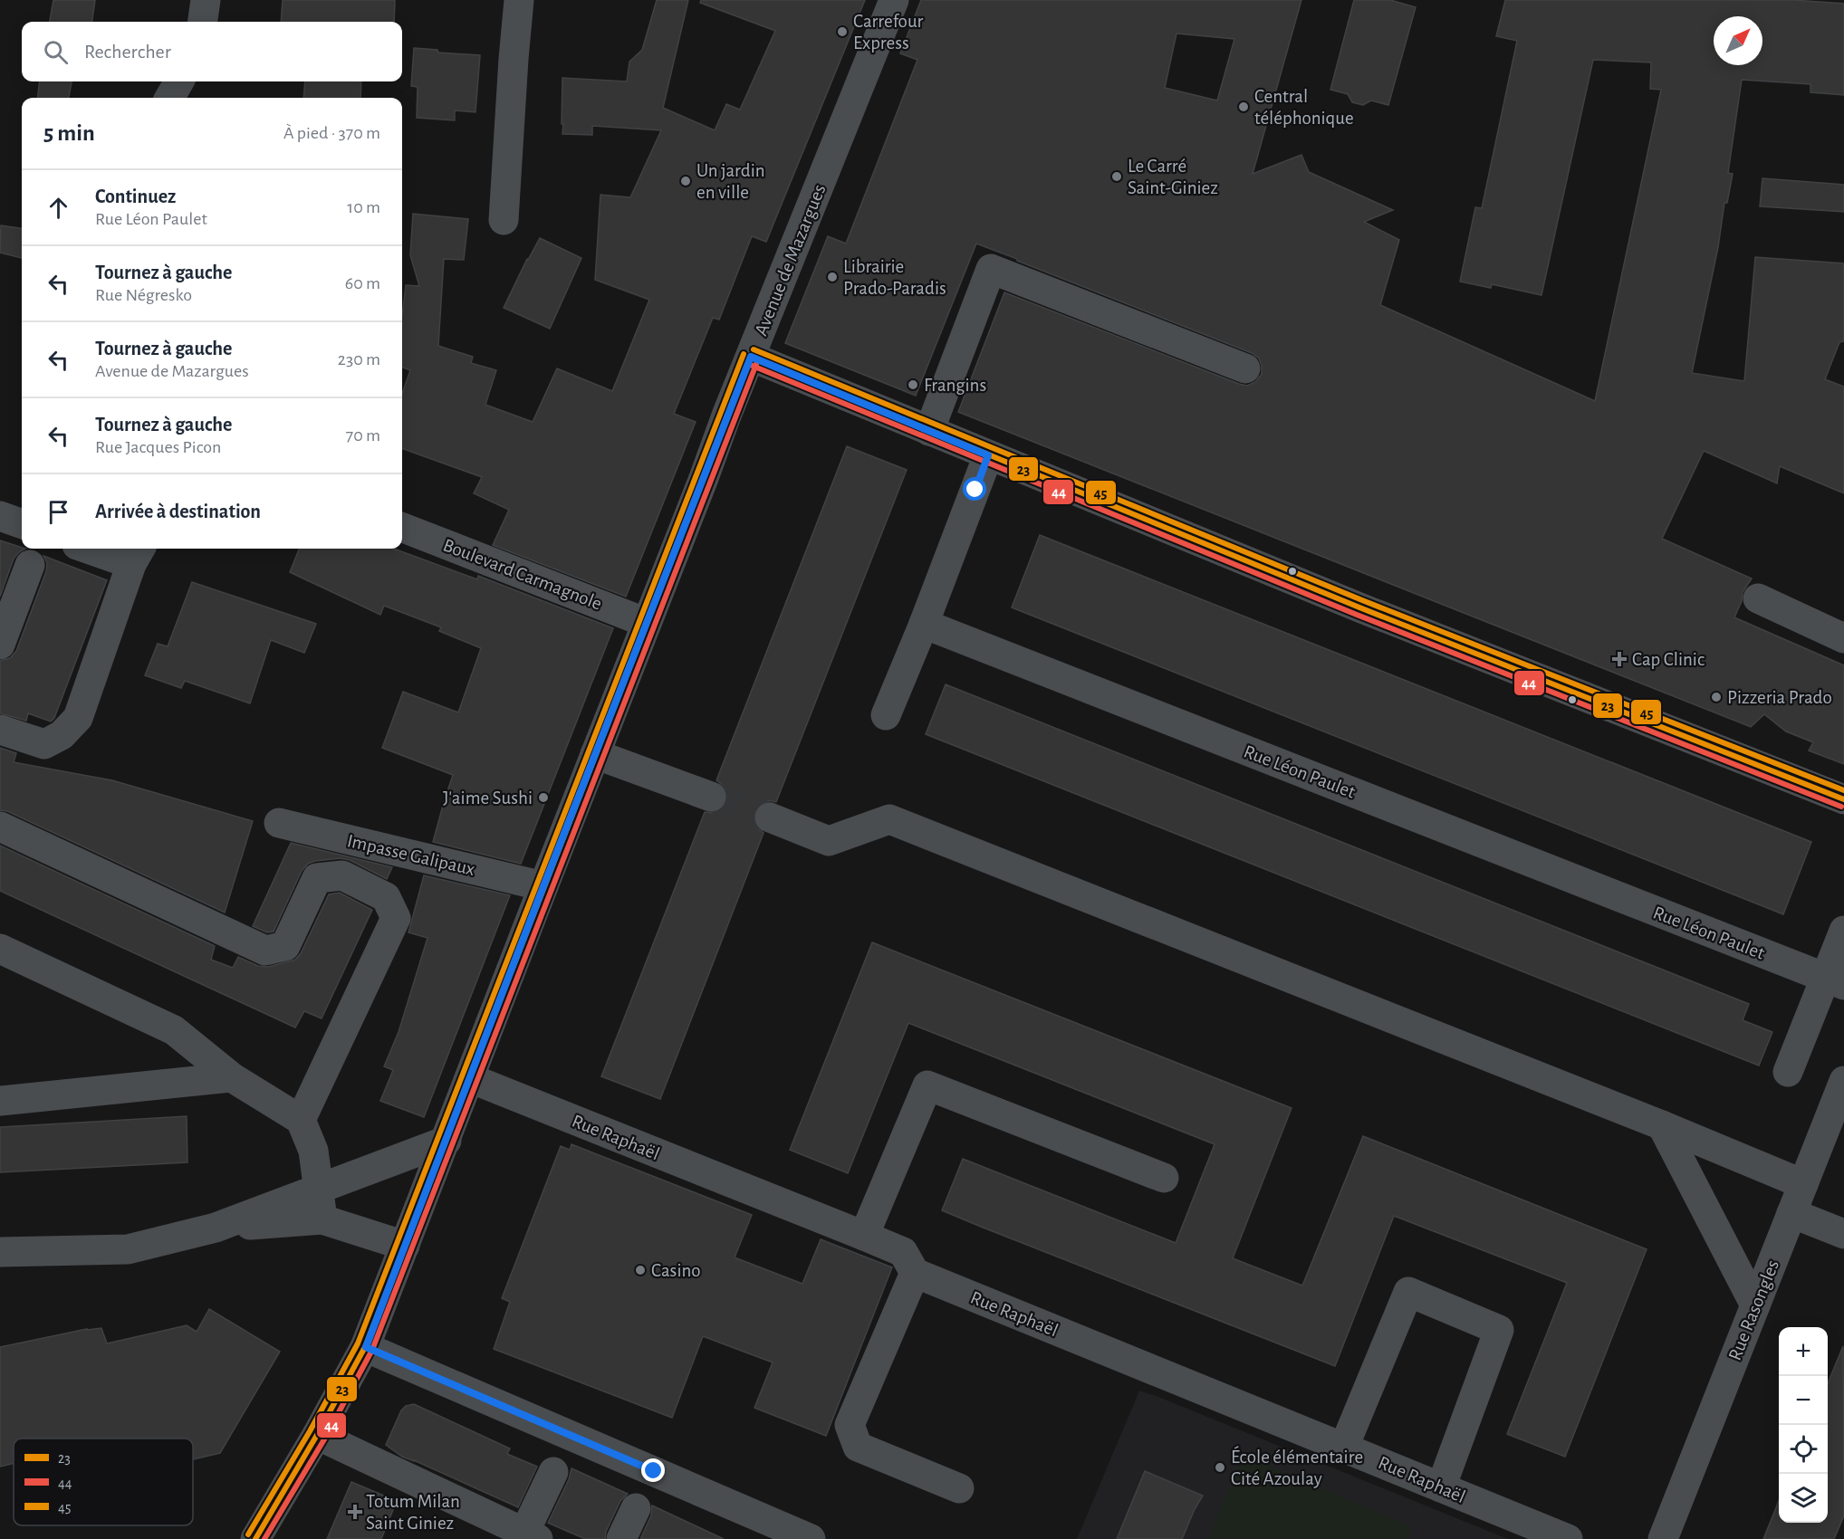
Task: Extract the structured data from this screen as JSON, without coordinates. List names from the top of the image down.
{
  "streets": {
    "street": [
      "Avenue de Mazargues",
      "Boulevard Carmagnole",
      "Rue Léon Paulet",
      "Impasse Galipaux",
      "Rue Raphaël",
      "Rue Rasongles"
    ]
  },
  "crossings": [
    ["Avenue de Mazargues", "Boulevard Carmagnole"],
    ["Avenue de Mazargues", "Impasse Galipaux"],
    ["Avenue de Mazargues", "Rue Raphaël"]
  ],
  "places": {
    "other": [
      "Carrefour Express",
      "Central téléphonique",
      "Le Carré Saint-Giniez",
      "Un jardin en ville",
      "Librairie Prado-Paradis",
      "Frangins",
      "Pizzeria Prado",
      "J'aime Sushi",
      "Casino",
      "École élémentaire Cité Azoulay"
    ],
    "health": ["Cap Clinic", "Totum Milan Saint Giniez"]
  },
  "lines": ["transit line 45", "transit line 23", "transit line 44"],
  "legend": ["23", "44", "45"],
  "north": "top right",
  "page": {
    "search": "Rechercher",
    "heading": ["5 min", "À pied · 370 m"],
    "list": [
      ["Continuez", "Rue Léon Paulet", "10 m"],
      ["Tournez à gauche", "Rue Négresko", "60 m"],
      ["Tournez à gauche", "Avenue de Mazargues", "230 m"],
      ["Tournez à gauche", "Rue Jacques Picon", "70 m"],
      "Arrivée à destination"
    ],
    "map_buttons": ["+", "−"]
  }
}
